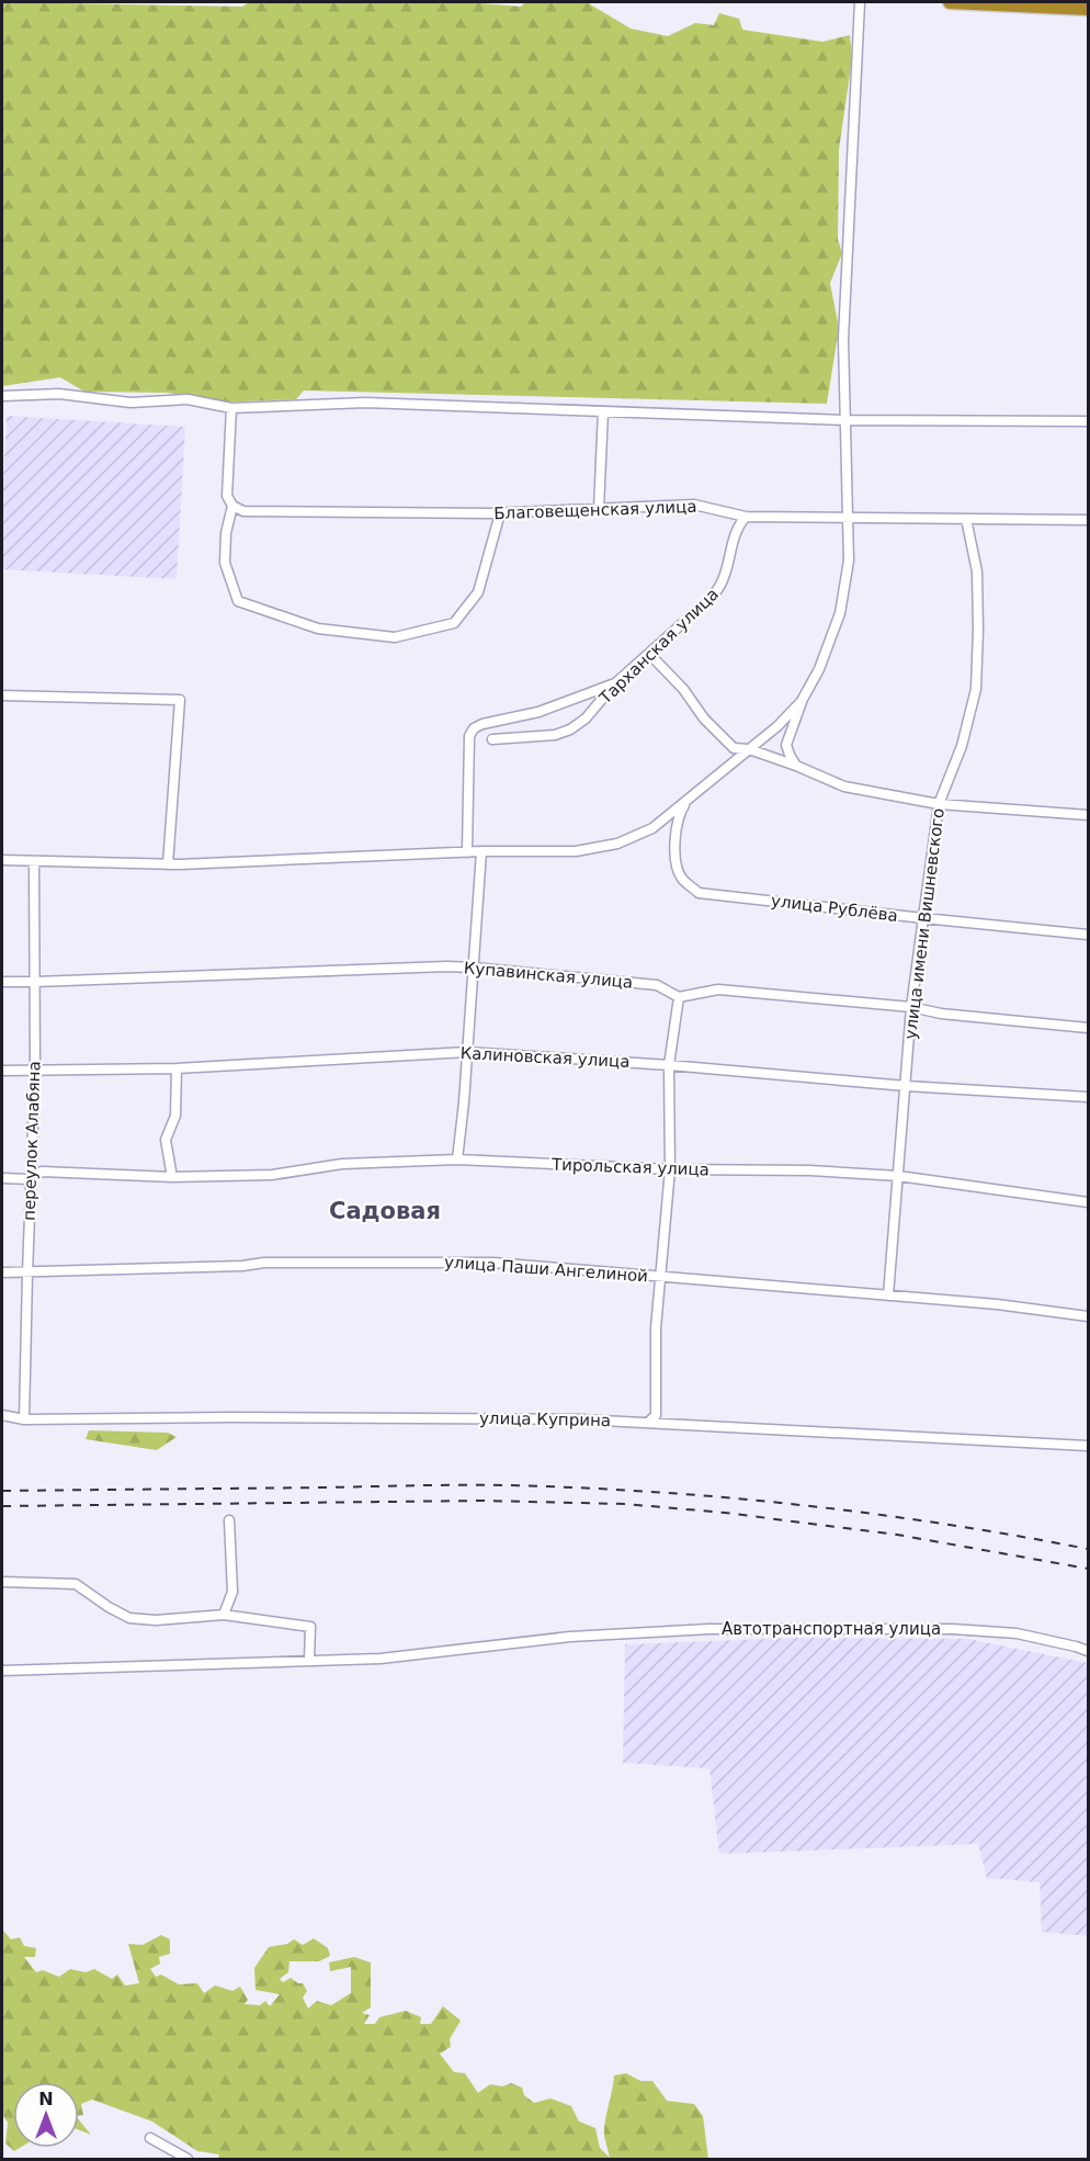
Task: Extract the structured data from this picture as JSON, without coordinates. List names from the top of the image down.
{
  "streets": {
    "street": [
      "Благовещенская улица",
      "Тарханская улица",
      "улица Рублёва",
      "улица имени Вишневского",
      "Купавинская улица",
      "Калиновская улица",
      "переулок Алабяна",
      "Тирольская улица",
      "улица Паши Ангелиной",
      "улица Куприна",
      "Автотранспортная улица"
    ]
  },
  "crossings": [
    ["Благовещенская улица", "Тарханская улица"],
    ["Благовещенская улица", "улица имени Вишневского"],
    ["улица Рублёва", "улица имени Вишневского"],
    ["улица имени Вишневского", "Калиновская улица"],
    ["улица имени Вишневского", "Тирольская улица"],
    ["улица имени Вишневского", "улица Паши Ангелиной"],
    ["Купавинская улица", "переулок Алабяна"],
    ["Калиновская улица", "переулок Алабяна"],
    ["переулок Алабяна", "Тирольская улица"],
    ["переулок Алабяна", "улица Паши Ангелиной"],
    ["переулок Алабяна", "улица Куприна"]
  ],
  "districts": ["Садовая"],
  "north": "top"
}
